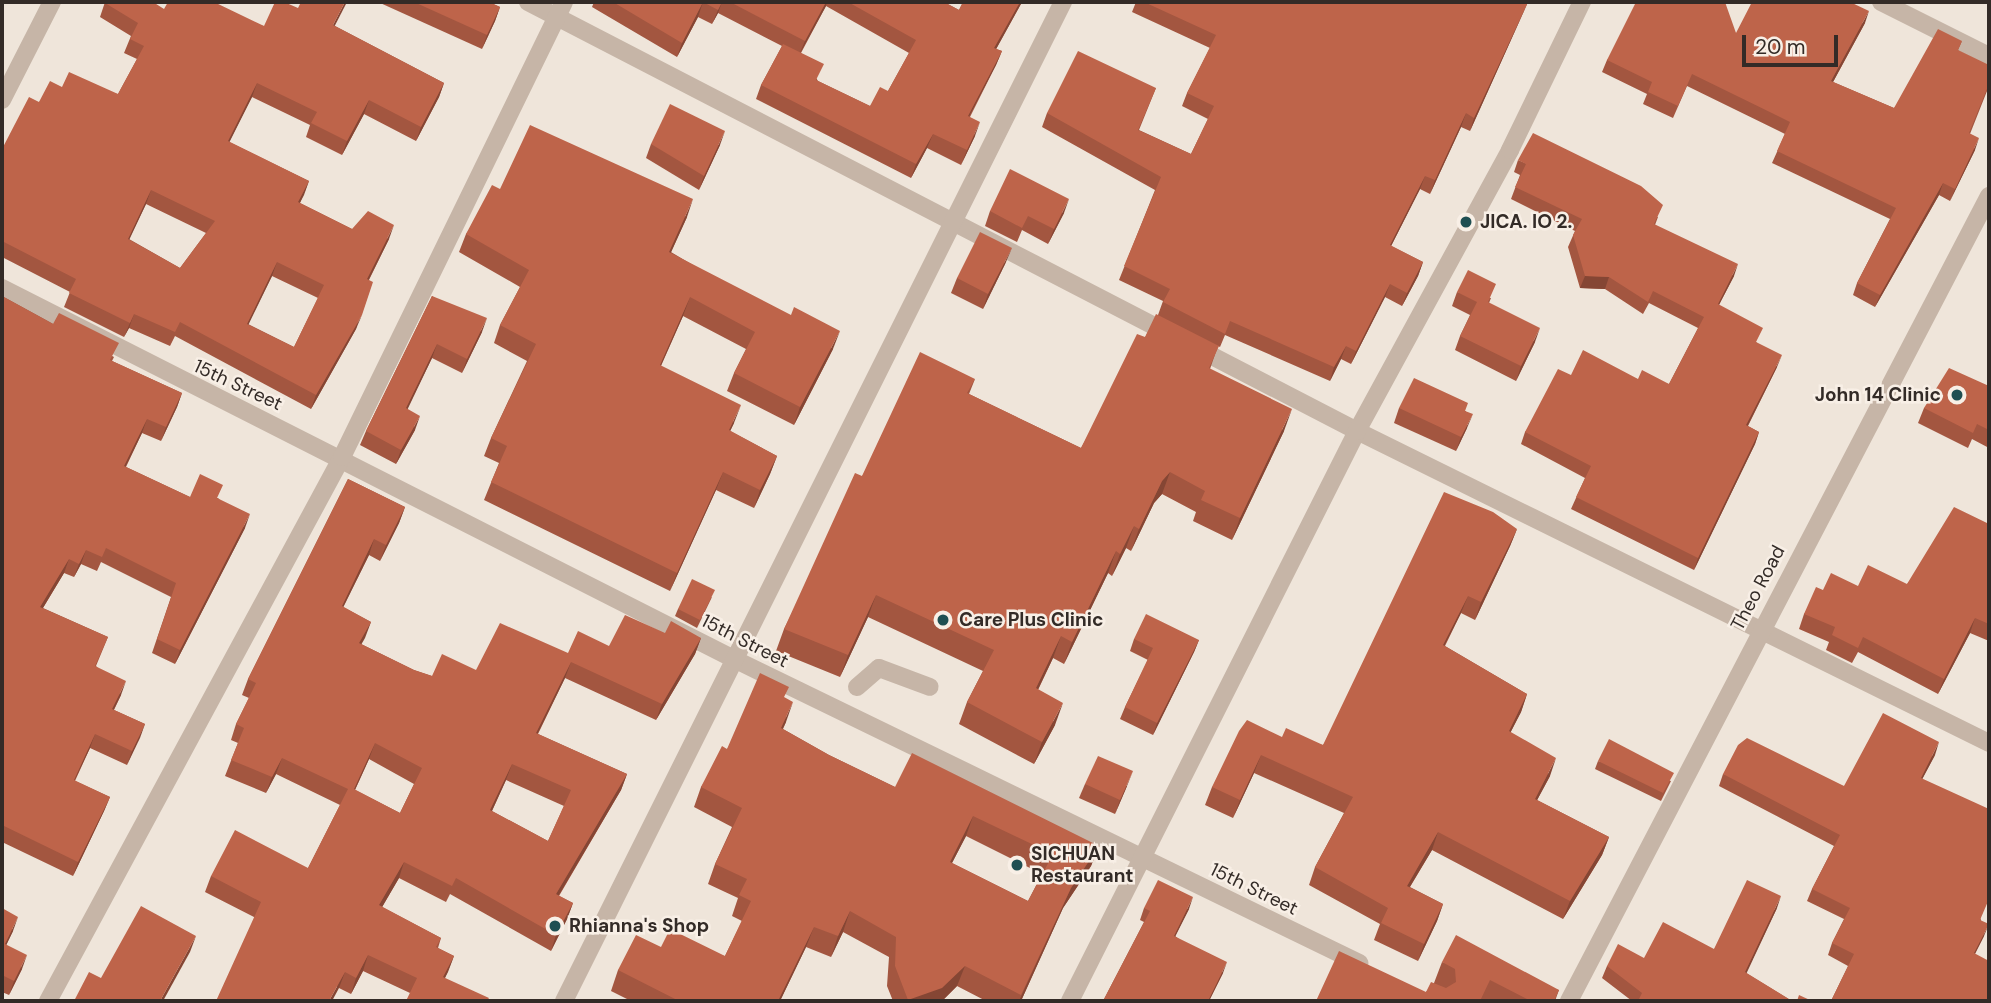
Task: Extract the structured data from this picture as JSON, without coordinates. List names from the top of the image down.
{
  "streets": {
    "street": ["15th Street", "Theo Road"]
  },
  "places": [
    "JICA. IO 2.",
    "John 14 Clinic",
    "Care Plus Clinic",
    "SICHUAN Restaurant",
    "Rhianna's Shop"
  ],
  "scale_bar": "20 m"
}
